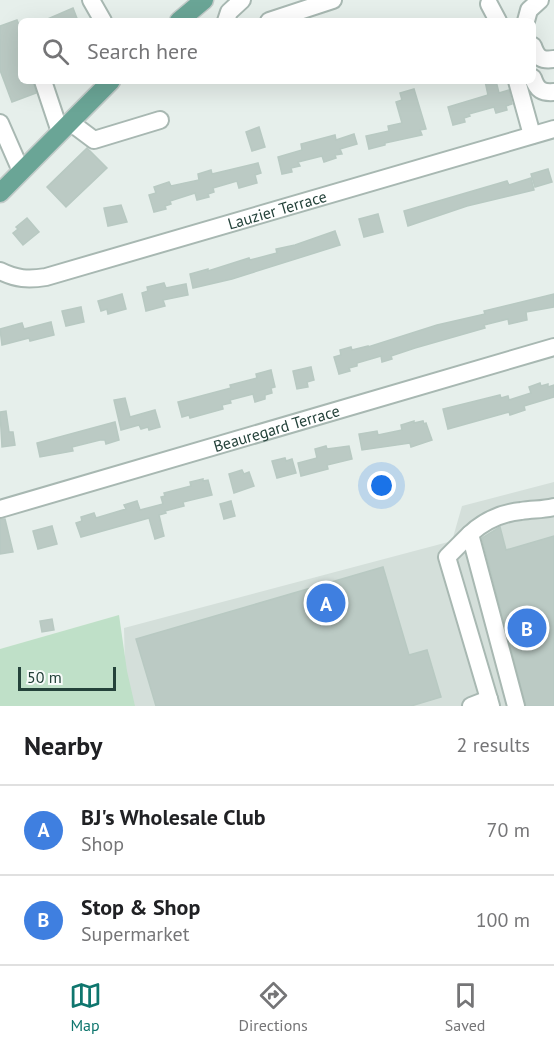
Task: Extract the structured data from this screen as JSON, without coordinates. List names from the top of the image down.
{
  "streets": {
    "street": ["Lauzier Terrace", "Beauregard Terrace"]
  },
  "scale_bar": "50 m",
  "page": {
    "search": "Search here",
    "pins": ["A", "B"],
    "scale": "50 m",
    "heading": ["Nearby", "2 results"],
    "list": [
      {
        "mark": "A",
        "name": "BJ's Wholesale Club",
        "note": "Shop",
        "value": "70 m"
      },
      {
        "mark": "B",
        "name": "Stop & Shop",
        "note": "Supermarket",
        "value": "100 m"
      }
    ],
    "nav": ["Map", "Directions", "Saved"]
  }
}
